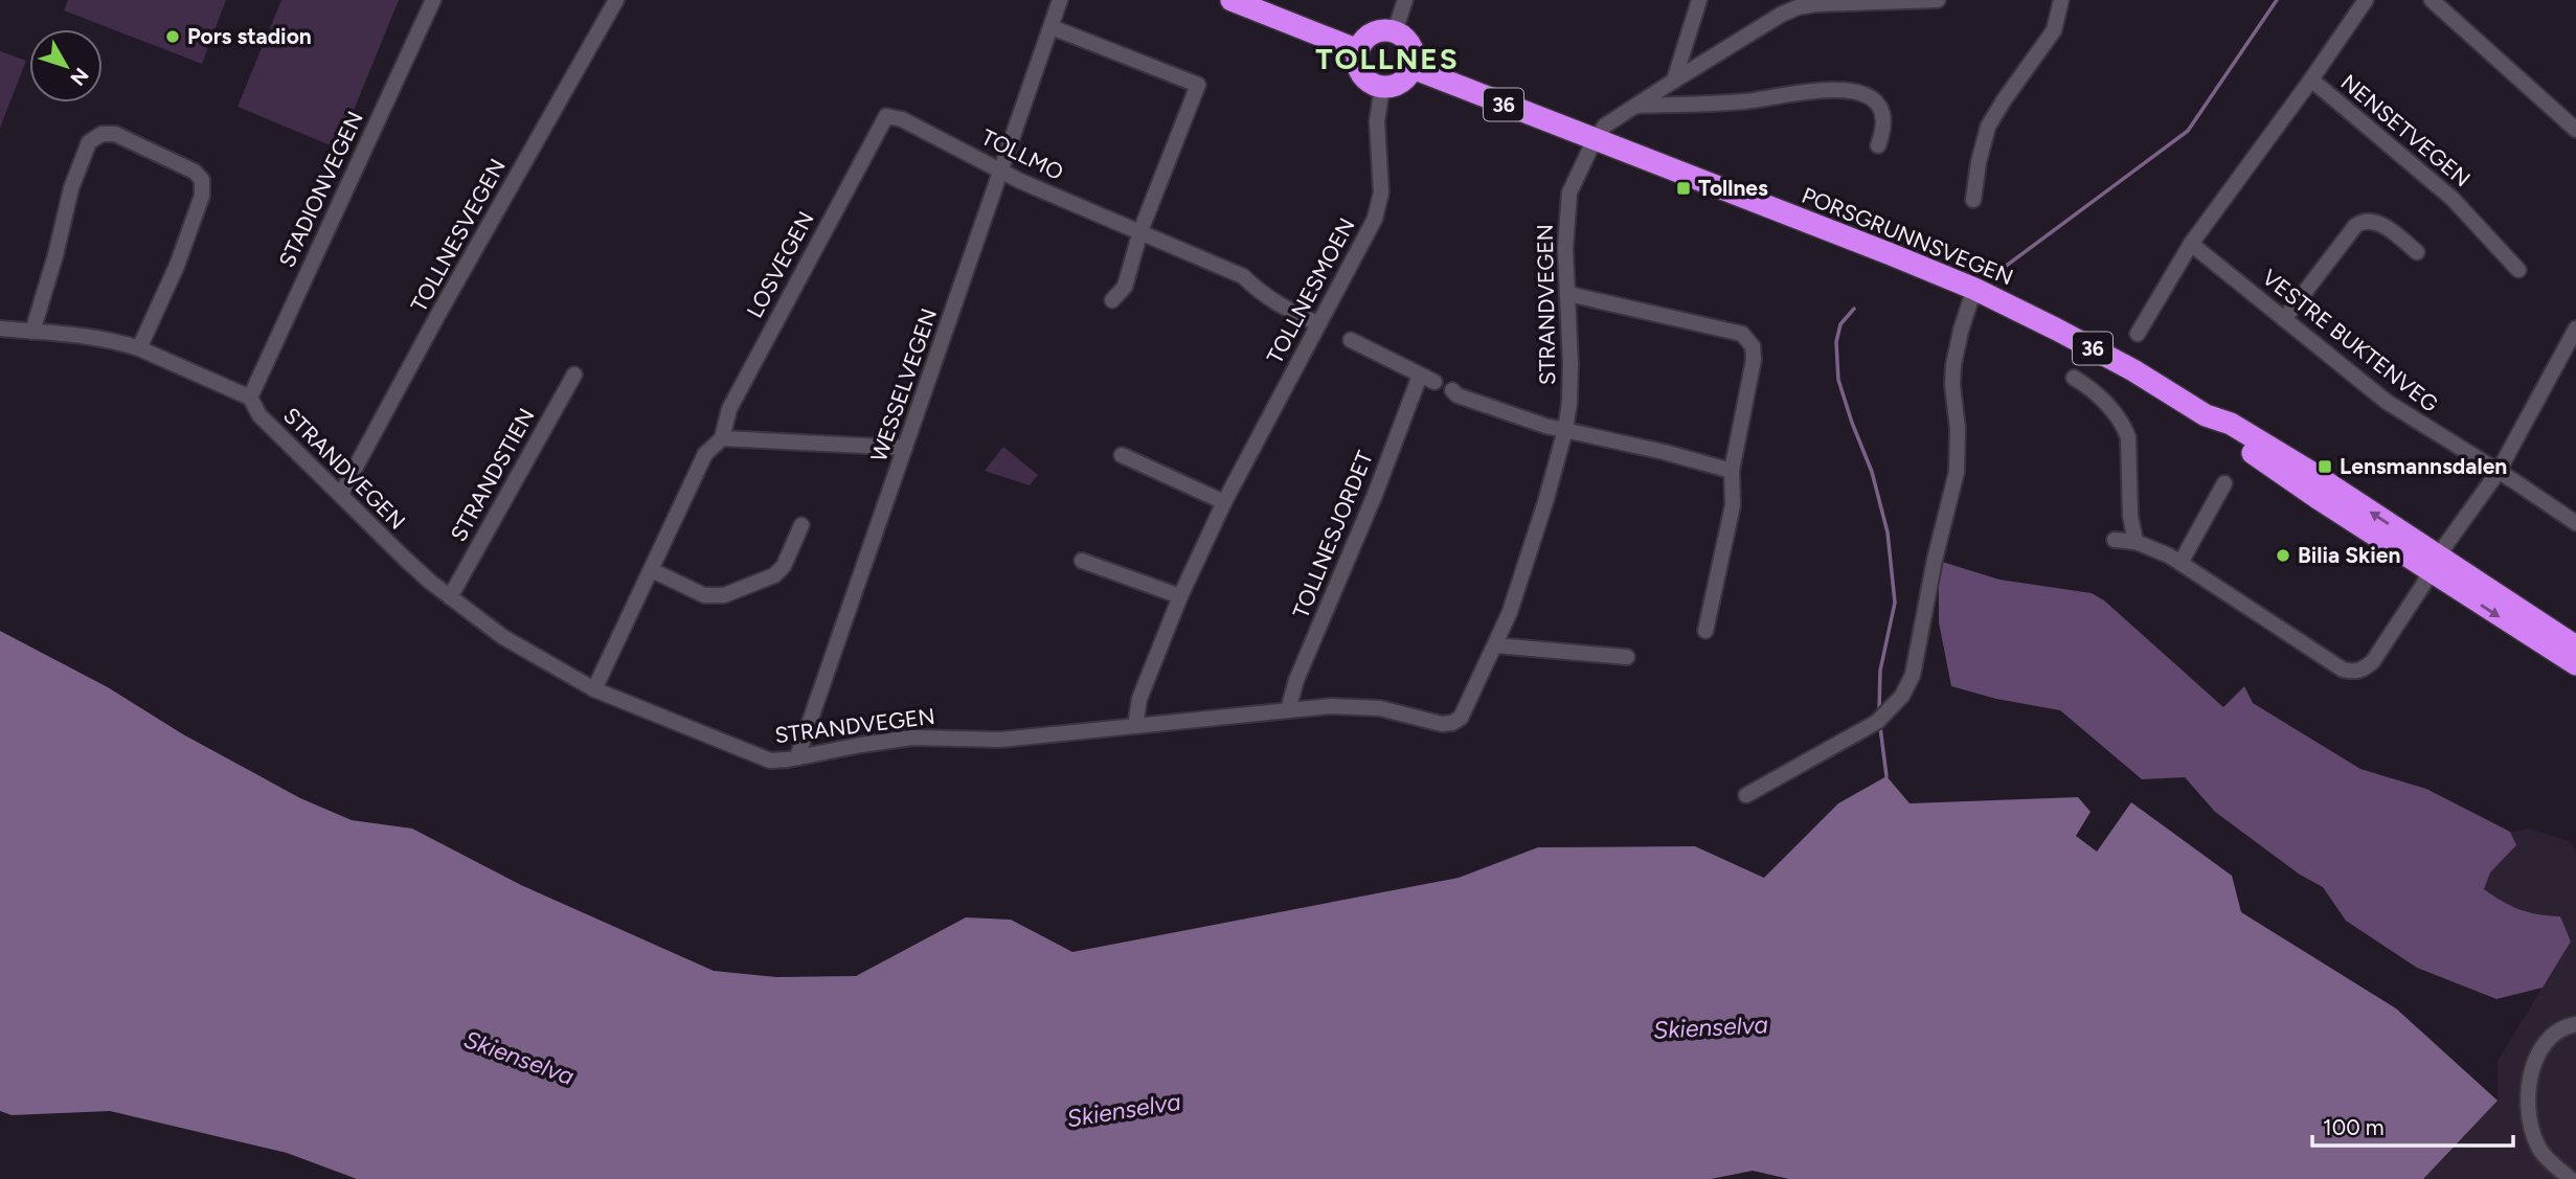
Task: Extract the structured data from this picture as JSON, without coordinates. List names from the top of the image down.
{
  "streets": {
    "highway": ["36", "PORSGRUNNSVEGEN"],
    "street": [
      "NENSETVEGEN",
      "TOLLMO",
      "STADIONVEGEN",
      "TOLLNESVEGEN",
      "LOSVEGEN",
      "TOLLNESMOEN",
      "STRANDVEGEN",
      "VESTRE BUKTENVEG",
      "WESSELVEGEN",
      "STRANDSTIEN",
      "TOLLNESJORDET"
    ]
  },
  "crossings": [
    ["NENSETVEGEN", "VESTRE BUKTENVEG"],
    ["TOLLMO", "LOSVEGEN"],
    ["TOLLMO", "TOLLNESMOEN"],
    ["TOLLMO", "WESSELVEGEN"],
    ["STADIONVEGEN", "STRANDVEGEN"],
    ["TOLLNESVEGEN", "STRANDVEGEN"],
    ["PORSGRUNNSVEGEN", "TOLLNESMOEN"],
    ["PORSGRUNNSVEGEN", "STRANDVEGEN"],
    ["LOSVEGEN", "STRANDVEGEN"],
    ["TOLLNESMOEN", "STRANDVEGEN"],
    ["STRANDVEGEN", "WESSELVEGEN"],
    ["STRANDVEGEN", "STRANDSTIEN"],
    ["STRANDVEGEN", "TOLLNESJORDET"]
  ],
  "districts": ["TOLLNES"],
  "water": ["Skienselva"],
  "places": {
    "other": ["Pors stadion", "Bilia Skien"],
    "transit": ["Tollnes", "Lensmannsdalen"]
  },
  "scale_bar": "100 m",
  "north": "bottom right"
}
